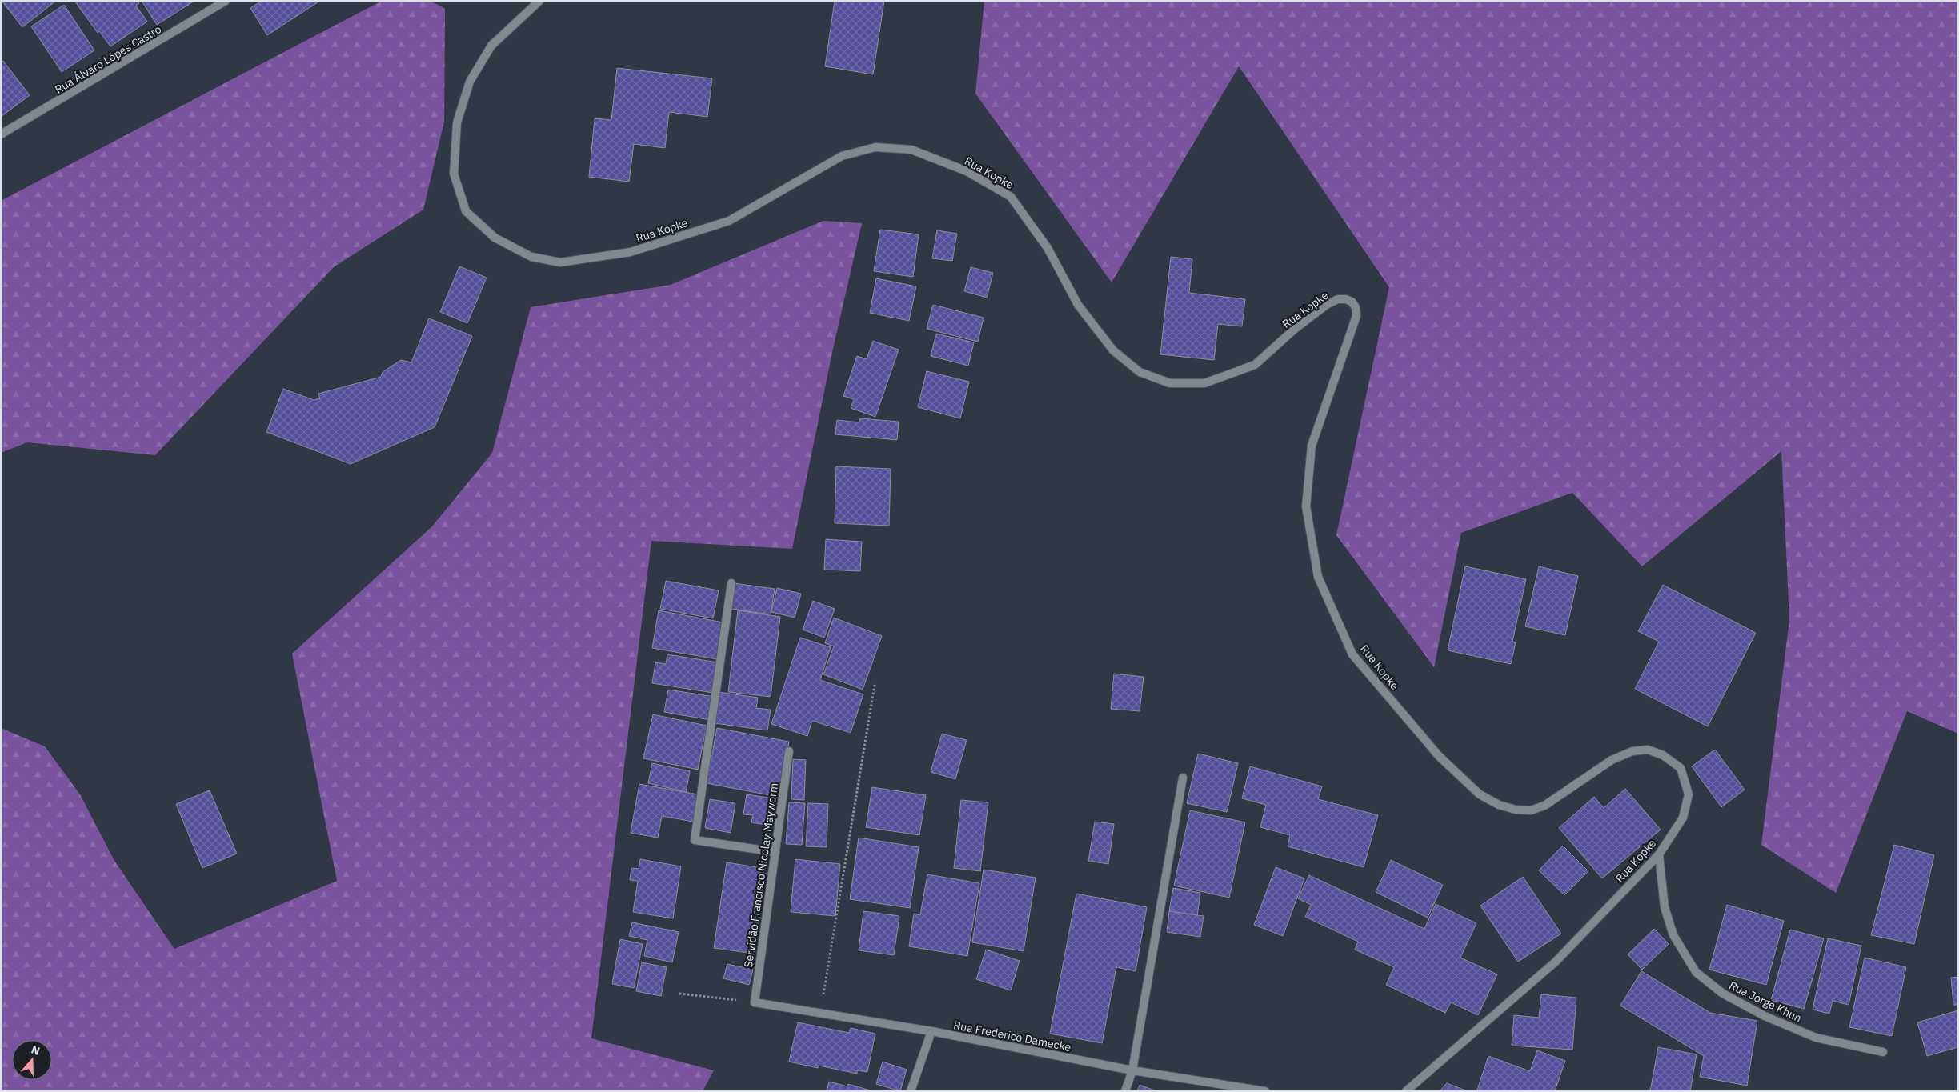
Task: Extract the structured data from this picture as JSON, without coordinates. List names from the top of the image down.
{
  "streets": {
    "street": [
      "Rua Álvaro Lópes Castro",
      "Rua Kopke",
      "Servidão Francisco Nicolay Mayworm",
      "Rua Jorge Khun",
      "Rua Frederico Damecke"
    ]
  },
  "crossings": [
    ["Rua Kopke", "Rua Jorge Khun"],
    ["Servidão Francisco Nicolay Mayworm", "Rua Frederico Damecke"]
  ],
  "north": "top"
}
